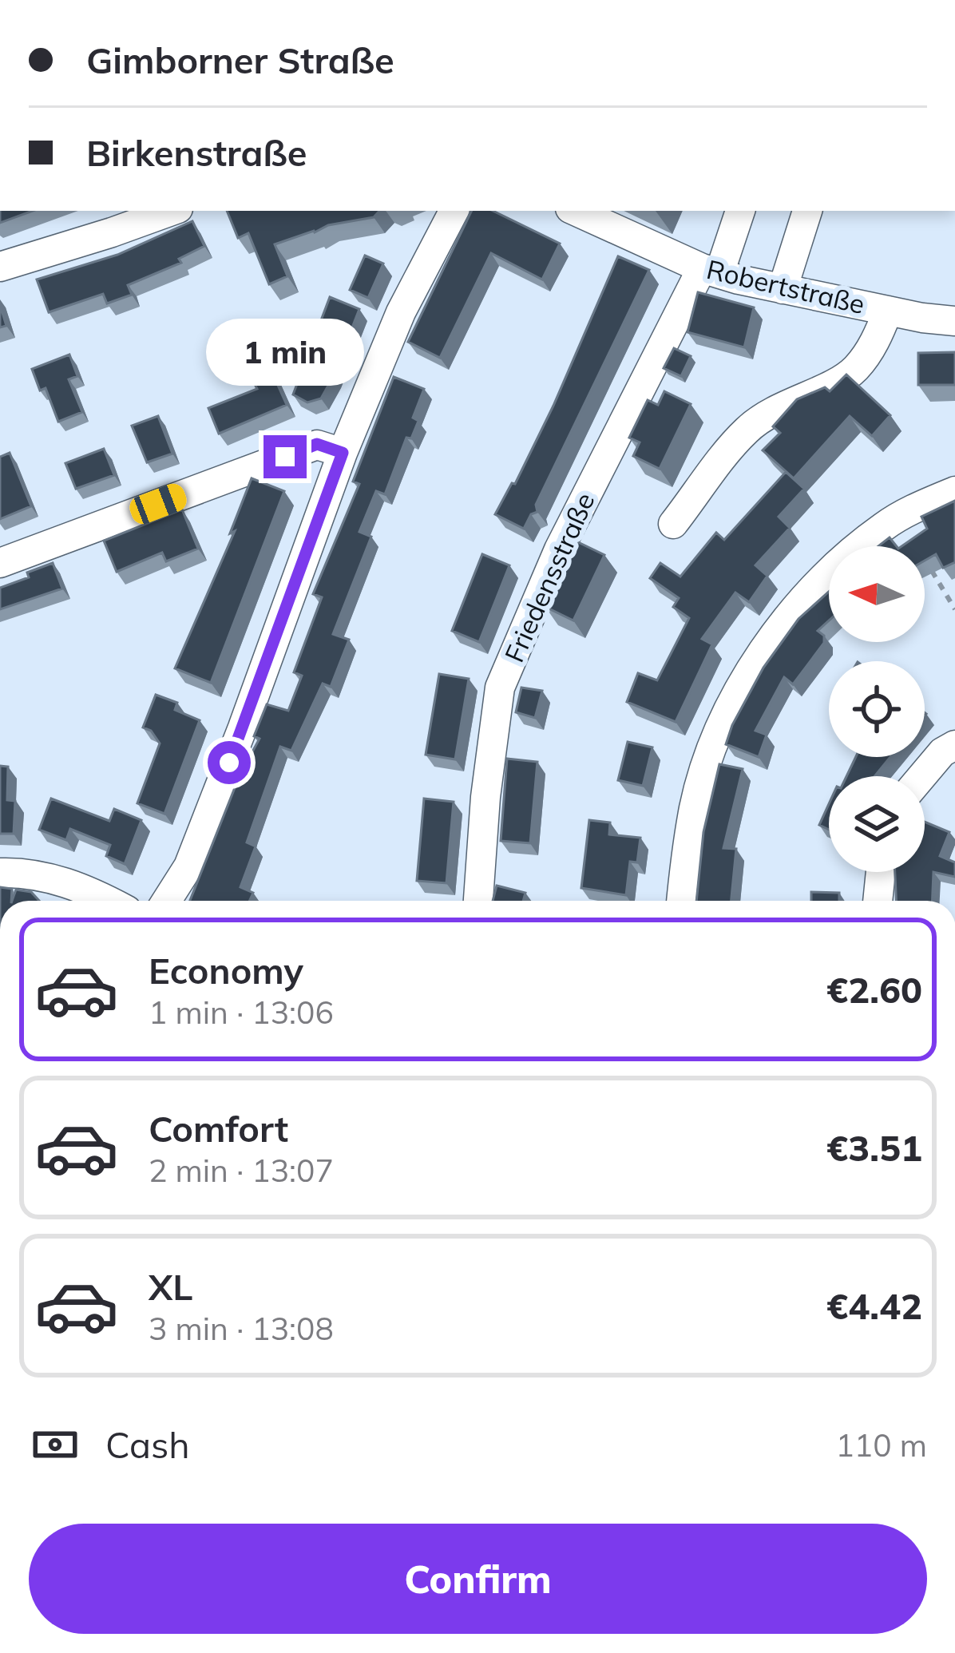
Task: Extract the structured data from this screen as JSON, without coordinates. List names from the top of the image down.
{
  "streets": {
    "street": ["Robertstraße", "Friedensstraße"]
  },
  "crossings": [
    ["Robertstraße", "Friedensstraße"]
  ],
  "north": "left",
  "page": {
    "banner": ["Gimborner Straße", "Birkenstraße"],
    "bubble": "1 min",
    "list": [
      {
        "name": "Economy",
        "note": "1 min · 13:06",
        "value": "€2.60"
      },
      {
        "name": "Comfort",
        "note": "2 min · 13:07",
        "value": "€3.51"
      },
      {
        "name": "XL",
        "note": "3 min · 13:08",
        "value": "€4.42"
      }
    ],
    "pay": ["Cash", "110 m"],
    "buttons": "Confirm"
  }
}
